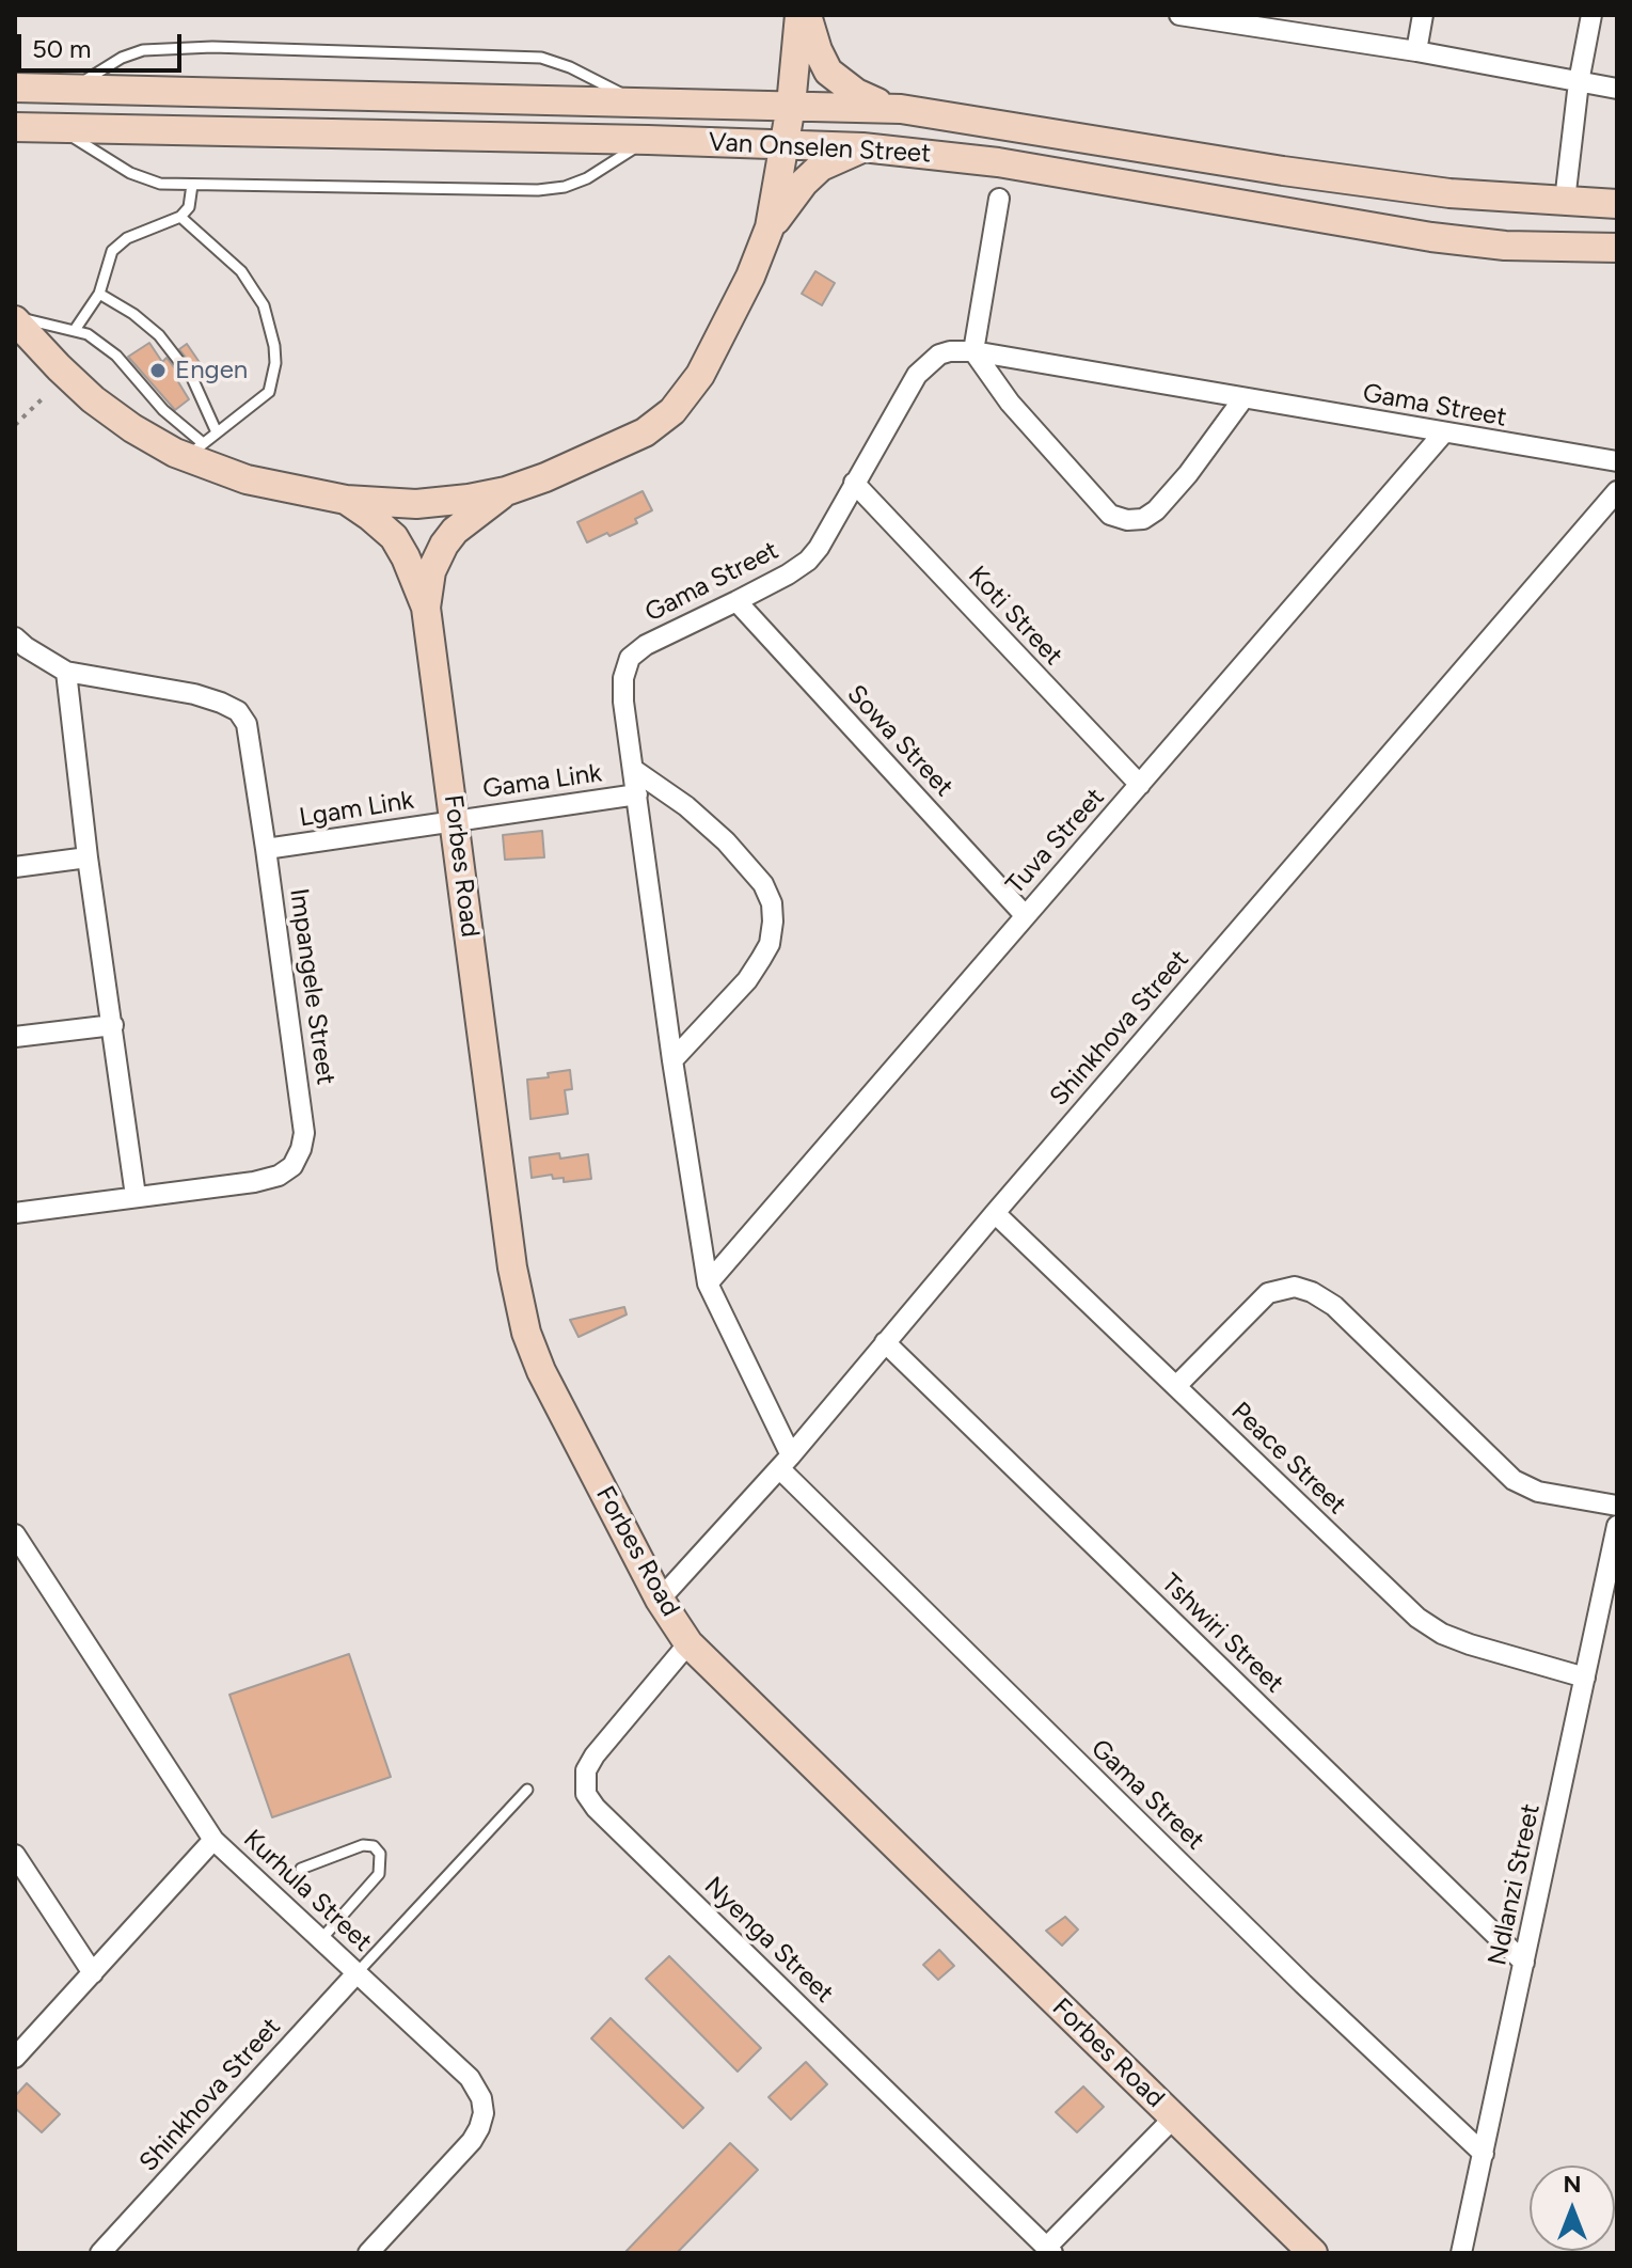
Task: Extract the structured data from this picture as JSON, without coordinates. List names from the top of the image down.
{
  "streets": {
    "main road": ["Van Onselen Street", "Forbes Road"],
    "street": [
      "Gama Street",
      "Koti Street",
      "Sowa Street",
      "Gama Link",
      "Lgam Link",
      "Tuva Street",
      "Impangele Street",
      "Shinkhova Street",
      "Peace Street",
      "Tshwiri Street",
      "Ndlanzi Street",
      "Kurhula Street",
      "Nyenga Street"
    ]
  },
  "crossings": [
    ["Gama Street", "Koti Street"],
    ["Gama Street", "Sowa Street"],
    ["Gama Street", "Gama Link"],
    ["Gama Street", "Tuva Street"],
    ["Gama Street", "Shinkhova Street"],
    ["Gama Street", "Ndlanzi Street"],
    ["Koti Street", "Tuva Street"],
    ["Sowa Street", "Tuva Street"],
    ["Gama Link", "Lgam Link"],
    ["Gama Link", "Forbes Road"],
    ["Lgam Link", "Forbes Road"],
    ["Lgam Link", "Impangele Street"],
    ["Forbes Road", "Shinkhova Street"],
    ["Forbes Road", "Nyenga Street"],
    ["Shinkhova Street", "Peace Street"],
    ["Shinkhova Street", "Tshwiri Street"],
    ["Shinkhova Street", "Kurhula Street"],
    ["Peace Street", "Ndlanzi Street"],
    ["Tshwiri Street", "Ndlanzi Street"]
  ],
  "places": ["Engen"],
  "scale_bar": "50 m",
  "north": "top"
}
